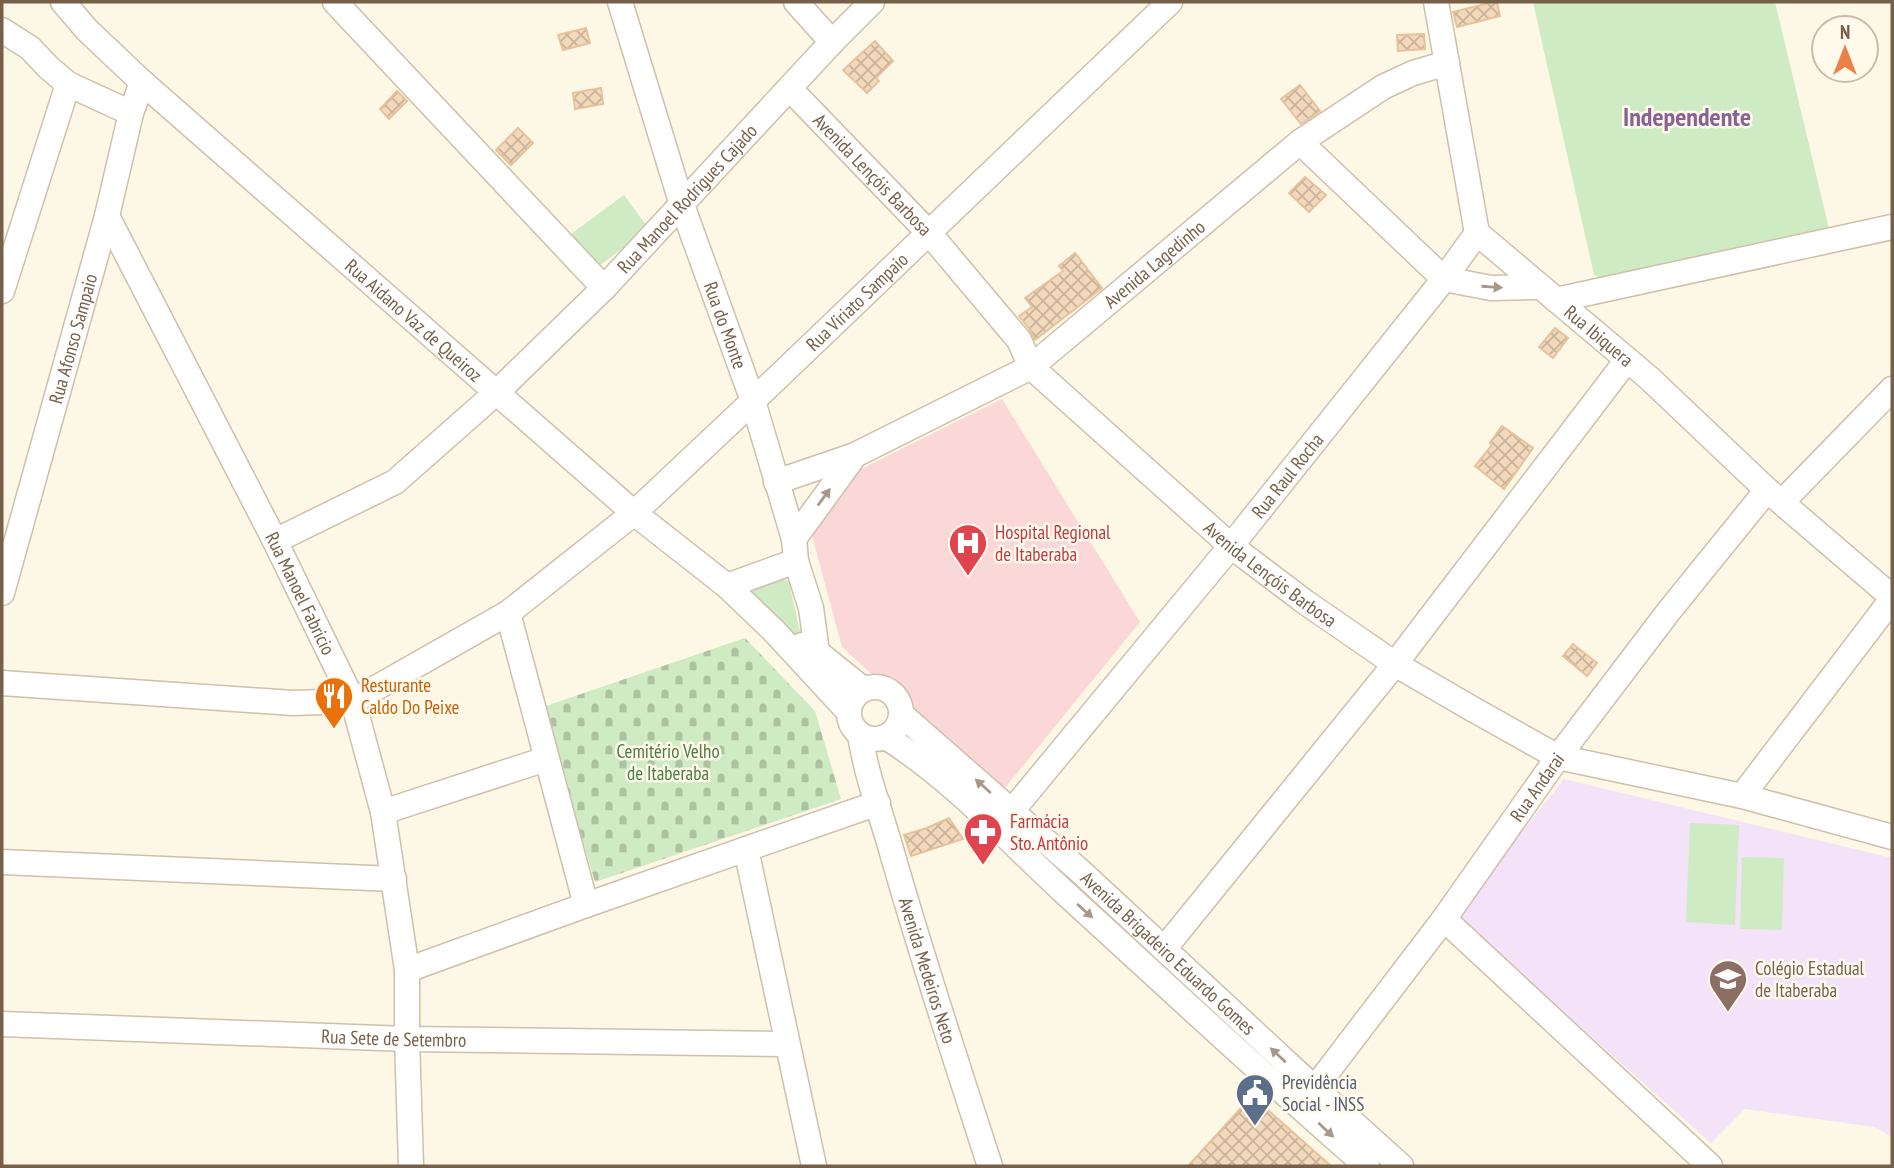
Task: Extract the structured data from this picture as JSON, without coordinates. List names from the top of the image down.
{
  "streets": {
    "street": [
      "Avenida Lençóis Barbosa",
      "Rua Manoel Rodrigues Cajado",
      "Avenida Lagedinho",
      "Rua Viriato Sampaio",
      "Rua Aidano Vaz de Queiroz",
      "Rua do Monte",
      "Rua Ibiquera",
      "Rua Afonso Sampaio",
      "Rua Raul Rocha",
      "Rua Manoel Fabricio",
      "Rua Andarai",
      "Avenida Brigadeiro Eduardo Gomes",
      "Avenida Medeiros Neto",
      "Rua Sete de Setembro"
    ]
  },
  "crossings": [
    ["Avenida Lençóis Barbosa", "Rua Manoel Rodrigues Cajado"],
    ["Avenida Lençóis Barbosa", "Avenida Lagedinho"],
    ["Avenida Lençóis Barbosa", "Rua Viriato Sampaio"],
    ["Avenida Lençóis Barbosa", "Rua Raul Rocha"],
    ["Avenida Lençóis Barbosa", "Rua Andarai"],
    ["Rua Manoel Rodrigues Cajado", "Rua Aidano Vaz de Queiroz"],
    ["Rua Manoel Rodrigues Cajado", "Rua do Monte"],
    ["Rua Manoel Rodrigues Cajado", "Rua Manoel Fabricio"],
    ["Avenida Lagedinho", "Rua do Monte"],
    ["Rua Viriato Sampaio", "Rua Aidano Vaz de Queiroz"],
    ["Rua Viriato Sampaio", "Rua do Monte"],
    ["Rua Viriato Sampaio", "Rua Manoel Fabricio"],
    ["Rua Aidano Vaz de Queiroz", "Rua do Monte"],
    ["Rua Aidano Vaz de Queiroz", "Rua Afonso Sampaio"],
    ["Rua Aidano Vaz de Queiroz", "Avenida Brigadeiro Eduardo Gomes"],
    ["Rua Aidano Vaz de Queiroz", "Avenida Medeiros Neto"],
    ["Rua Ibiquera", "Rua Raul Rocha"],
    ["Rua Ibiquera", "Rua Andarai"],
    ["Rua Afonso Sampaio", "Rua Manoel Fabricio"],
    ["Rua Raul Rocha", "Avenida Brigadeiro Eduardo Gomes"],
    ["Rua Manoel Fabricio", "Rua Sete de Setembro"],
    ["Rua Andarai", "Avenida Brigadeiro Eduardo Gomes"],
    ["Avenida Brigadeiro Eduardo Gomes", "Avenida Medeiros Neto"]
  ],
  "districts": ["Independente"],
  "parks": ["Cemitério Velho de Itaberaba"],
  "places": {
    "hospital": ["Hospital Regional de Itaberaba"],
    "restaurant": ["Resturante Caldo Do Peixe"],
    "pharmacy": ["Farmácia Sto. Antônio"],
    "school or university": ["Colégio Estadual de Itaberaba"],
    "public building": ["Previdência Social - INSS"]
  },
  "north": "top"
}
